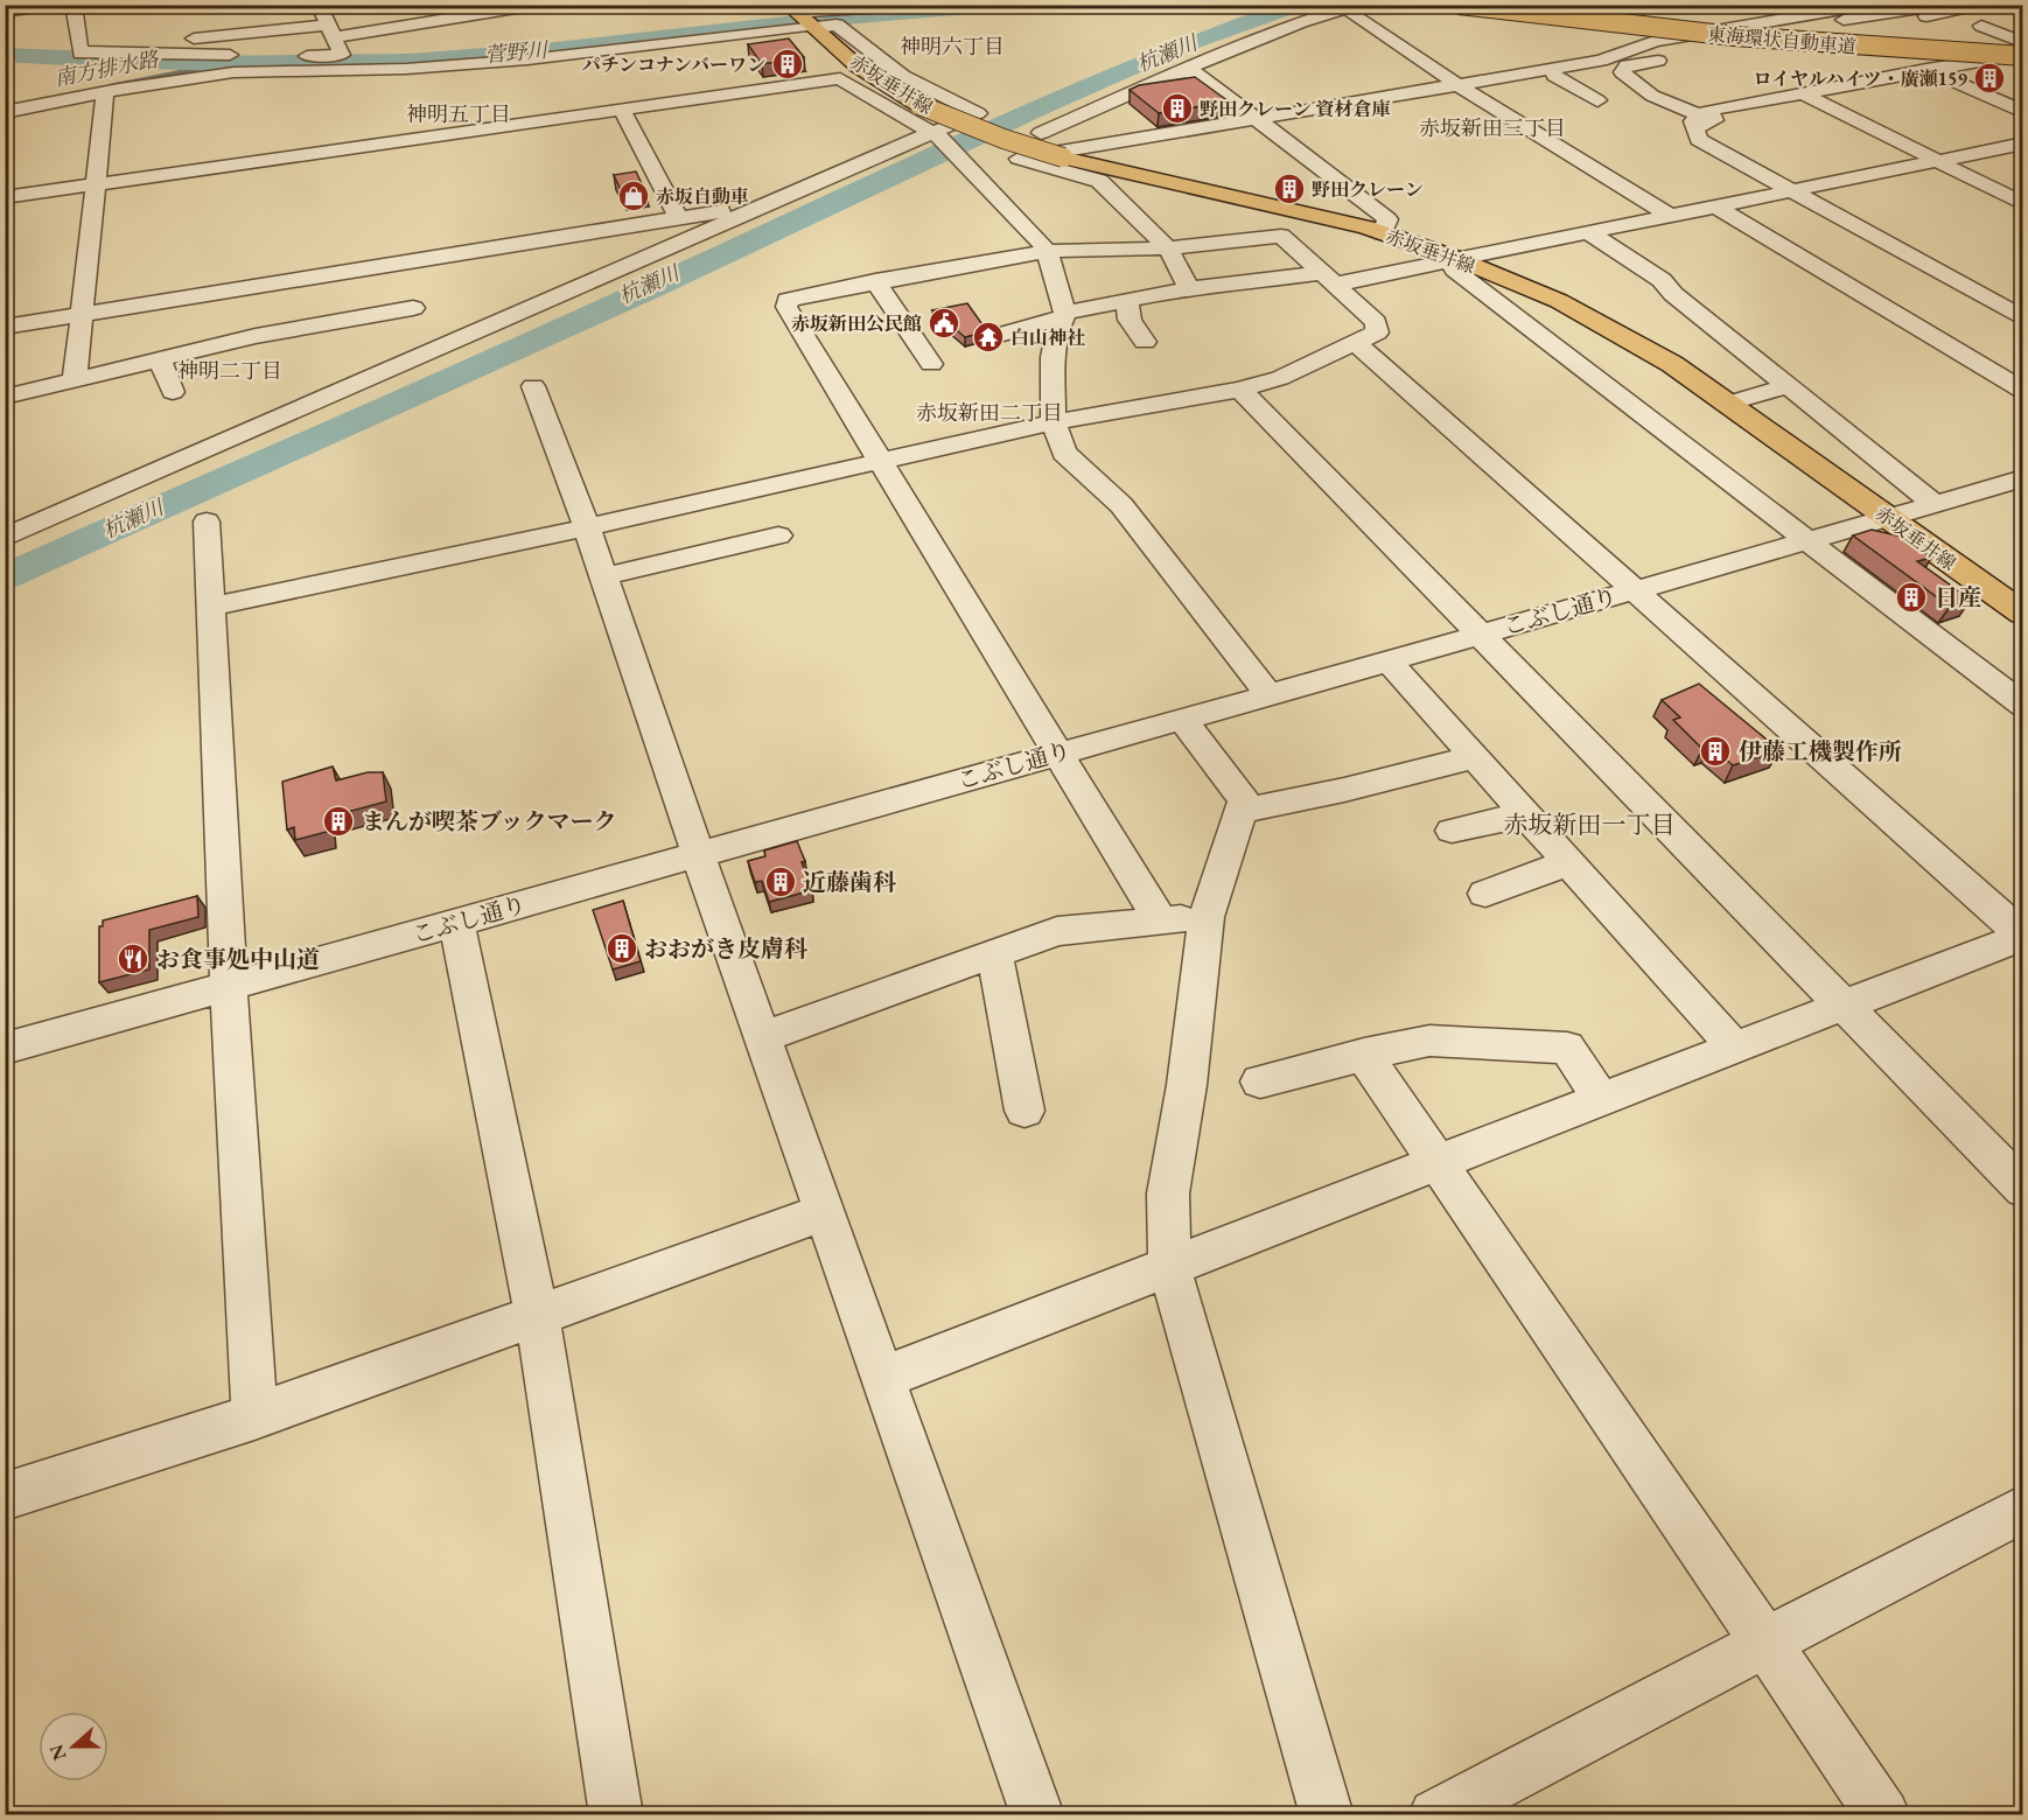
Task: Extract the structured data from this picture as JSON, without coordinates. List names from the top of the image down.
{
  "streets": {
    "main road": ["東海環状自動車道", "赤坂垂井線"],
    "street": ["こぶし通り"]
  },
  "crossings": [
    ["赤坂垂井線", "こぶし通り"]
  ],
  "districts": [
    "神明六丁目",
    "神明五丁目",
    "赤坂新田三丁目",
    "神明二丁目",
    "赤坂新田二丁目",
    "赤坂新田一丁目"
  ],
  "water": ["菅野川", "杭瀬川", "南方排水路"],
  "places": {
    "building": [
      "パチンコナンバーワン",
      "ロイヤルハイツ・廣瀬159",
      "野田クレーン 資材倉庫",
      "野田クレーン",
      "日産",
      "伊藤工機製作所",
      "まんが喫茶ブックマーク",
      "近藤歯科",
      "おおがき皮膚科"
    ],
    "shop": ["赤坂自動車"],
    "public building": ["赤坂新田公民館"],
    "temple": ["白山神社"],
    "restaurant": ["お食事処中山道"]
  },
  "north": "left"
}
